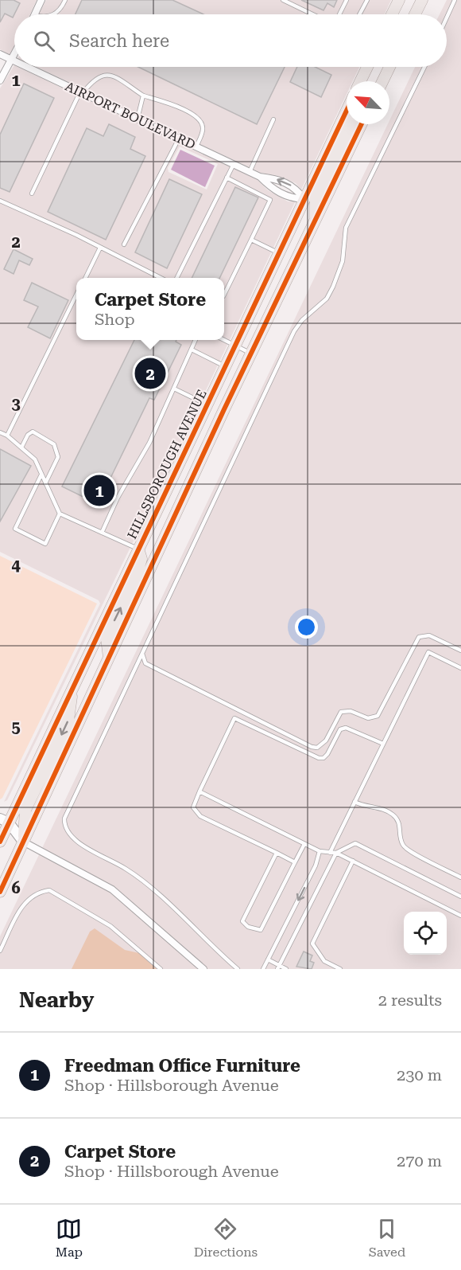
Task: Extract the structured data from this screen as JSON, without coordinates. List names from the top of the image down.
{
  "streets": {
    "main road": ["HILLSBOROUGH AVENUE"],
    "street": ["AIRPORT BOULEVARD"]
  },
  "crossings": [
    ["AIRPORT BOULEVARD", "HILLSBOROUGH AVENUE"]
  ],
  "north": "top left",
  "page": {
    "search": "Search here",
    "popup": ["Carpet Store", "Shop"],
    "pins": ["2", "1"],
    "heading": ["Nearby", "2 results"],
    "list": [
      {
        "mark": "1",
        "name": "Freedman Office Furniture",
        "note": "Shop · Hillsborough Avenue",
        "value": "230 m"
      },
      {
        "mark": "2",
        "name": "Carpet Store",
        "note": "Shop · Hillsborough Avenue",
        "value": "270 m"
      }
    ],
    "nav": ["Map", "Directions", "Saved"]
  },
  "grid": {
    "rows": [
      "1",
      "2",
      "3",
      "4",
      "5",
      "6"
    ]
  }
}
